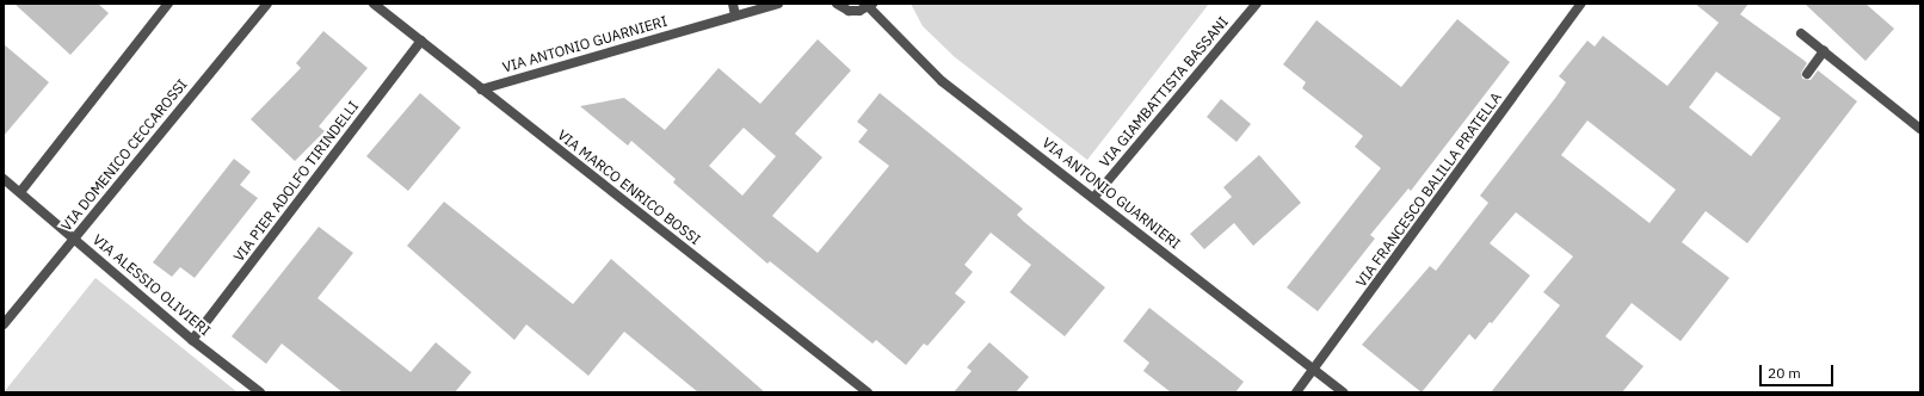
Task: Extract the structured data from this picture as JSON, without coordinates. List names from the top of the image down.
{
  "streets": {
    "street": [
      "VIA ANTONIO GUARNIERI",
      "VIA GIAMBATTISTA BASSANI",
      "VIA DOMENICO CECCAROSSI",
      "VIA PIER ADOLFO TIRINDELLI",
      "VIA MARCO ENRICO BOSSI",
      "VIA FRANCESCO BALILLA PRATELLA",
      "VIA ALESSIO OLIVIERI"
    ]
  },
  "crossings": [
    ["VIA ANTONIO GUARNIERI", "VIA GIAMBATTISTA BASSANI"],
    ["VIA ANTONIO GUARNIERI", "VIA MARCO ENRICO BOSSI"],
    ["VIA ANTONIO GUARNIERI", "VIA FRANCESCO BALILLA PRATELLA"],
    ["VIA DOMENICO CECCAROSSI", "VIA ALESSIO OLIVIERI"],
    ["VIA PIER ADOLFO TIRINDELLI", "VIA MARCO ENRICO BOSSI"],
    ["VIA PIER ADOLFO TIRINDELLI", "VIA ALESSIO OLIVIERI"]
  ],
  "scale_bar": "20 m"
}
